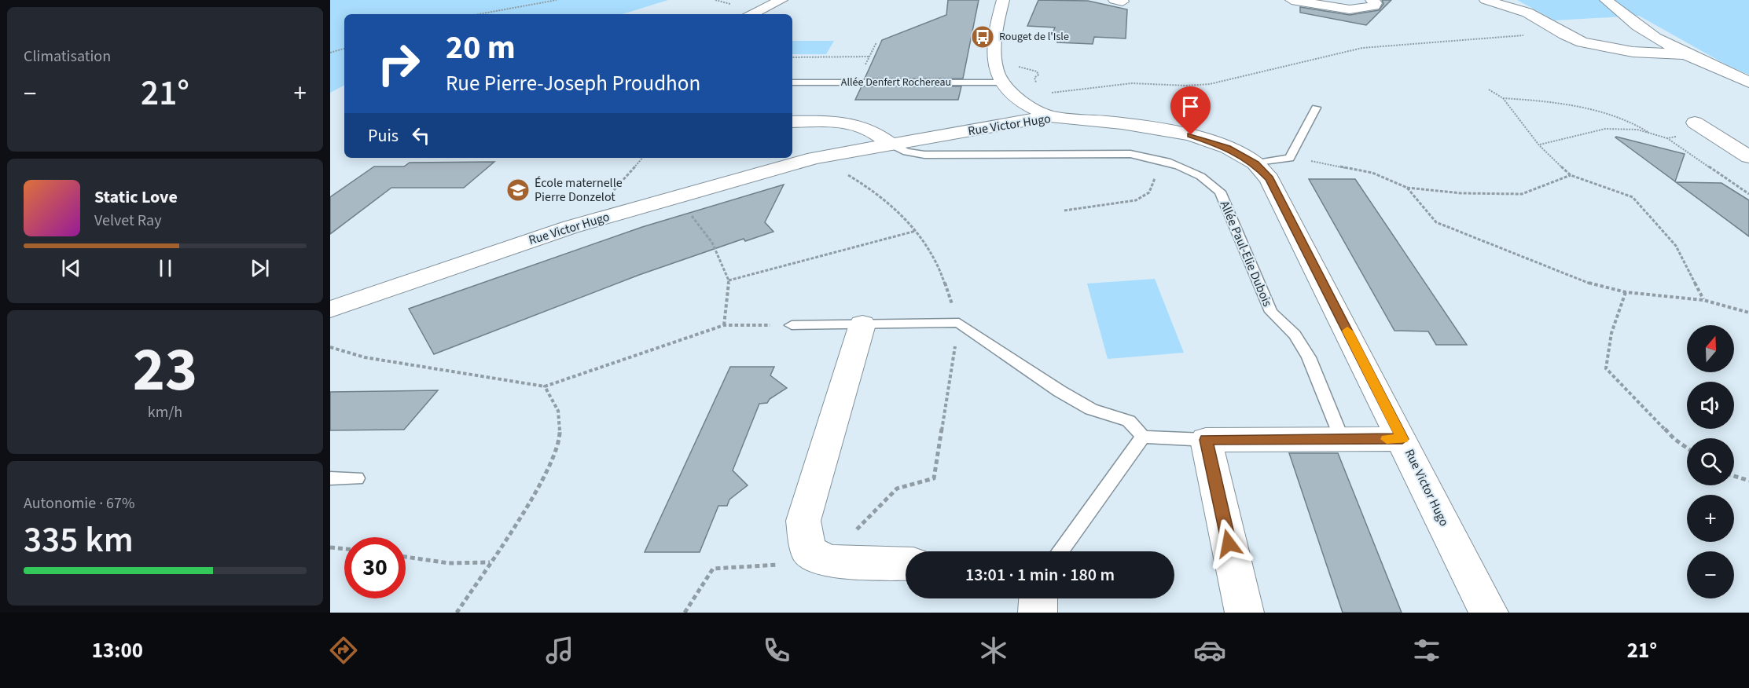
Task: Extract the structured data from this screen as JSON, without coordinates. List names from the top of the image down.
{
  "streets": {
    "street": ["Rue Victor Hugo"],
    "lane": ["Allée Denfert Rochereau", "Allée Paul-Elie Dubois"]
  },
  "crossings": [
    ["Rue Victor Hugo", "Allée Paul-Elie Dubois"]
  ],
  "places": {
    "bus stop": ["Rouget de l'Isle"],
    "school or university": ["École maternelle Pierre Donzelot"]
  },
  "north": "top",
  "page": {
    "tile": [
      "Climatisation",
      ["23", "km/h"],
      ["Autonomie · 67%", "335 km"]
    ],
    "turn": ["20 m", "Rue Pierre-Joseph Proudhon"],
    "heat": ["−", "21°", "+"],
    "then": "Puis",
    "song": ["Static Love", "Velvet Ray"],
    "map_buttons": ["+", "−"],
    "limit": "30",
    "trip": "13:01 · 1 min · 180 m",
    "tabs": ["13:00", "21°"]
  }
}
